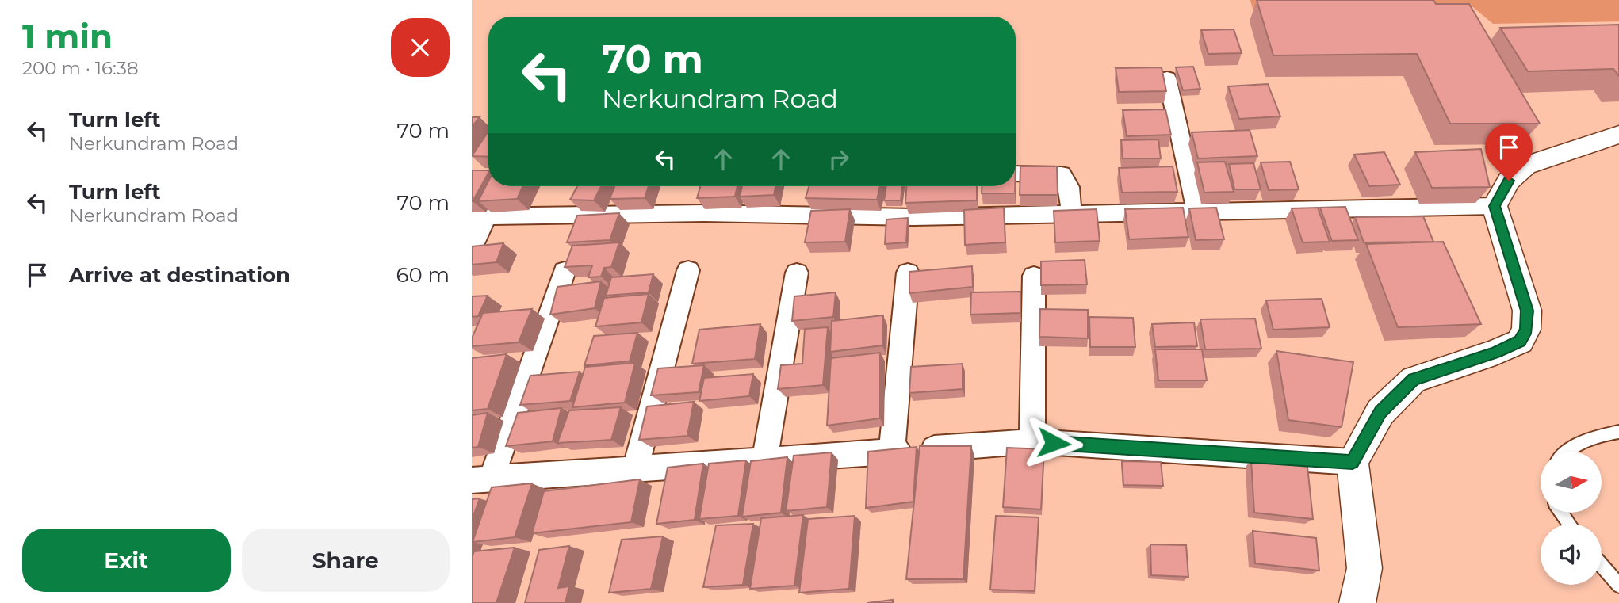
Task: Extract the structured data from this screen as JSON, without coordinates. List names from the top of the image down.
{
  "north": "right",
  "page": {
    "heading": ["1 min", "200 m · 16:38"],
    "turn": ["70 m", "Nerkundram Road"],
    "list": [
      {
        "name": "Turn left",
        "note": "Nerkundram Road",
        "value": "70 m"
      },
      {
        "name": "Turn left",
        "note": "Nerkundram Road",
        "value": "70 m"
      },
      {
        "name": "Arrive at destination",
        "value": "60 m"
      }
    ],
    "buttons": ["Exit", "Share"]
  }
}
